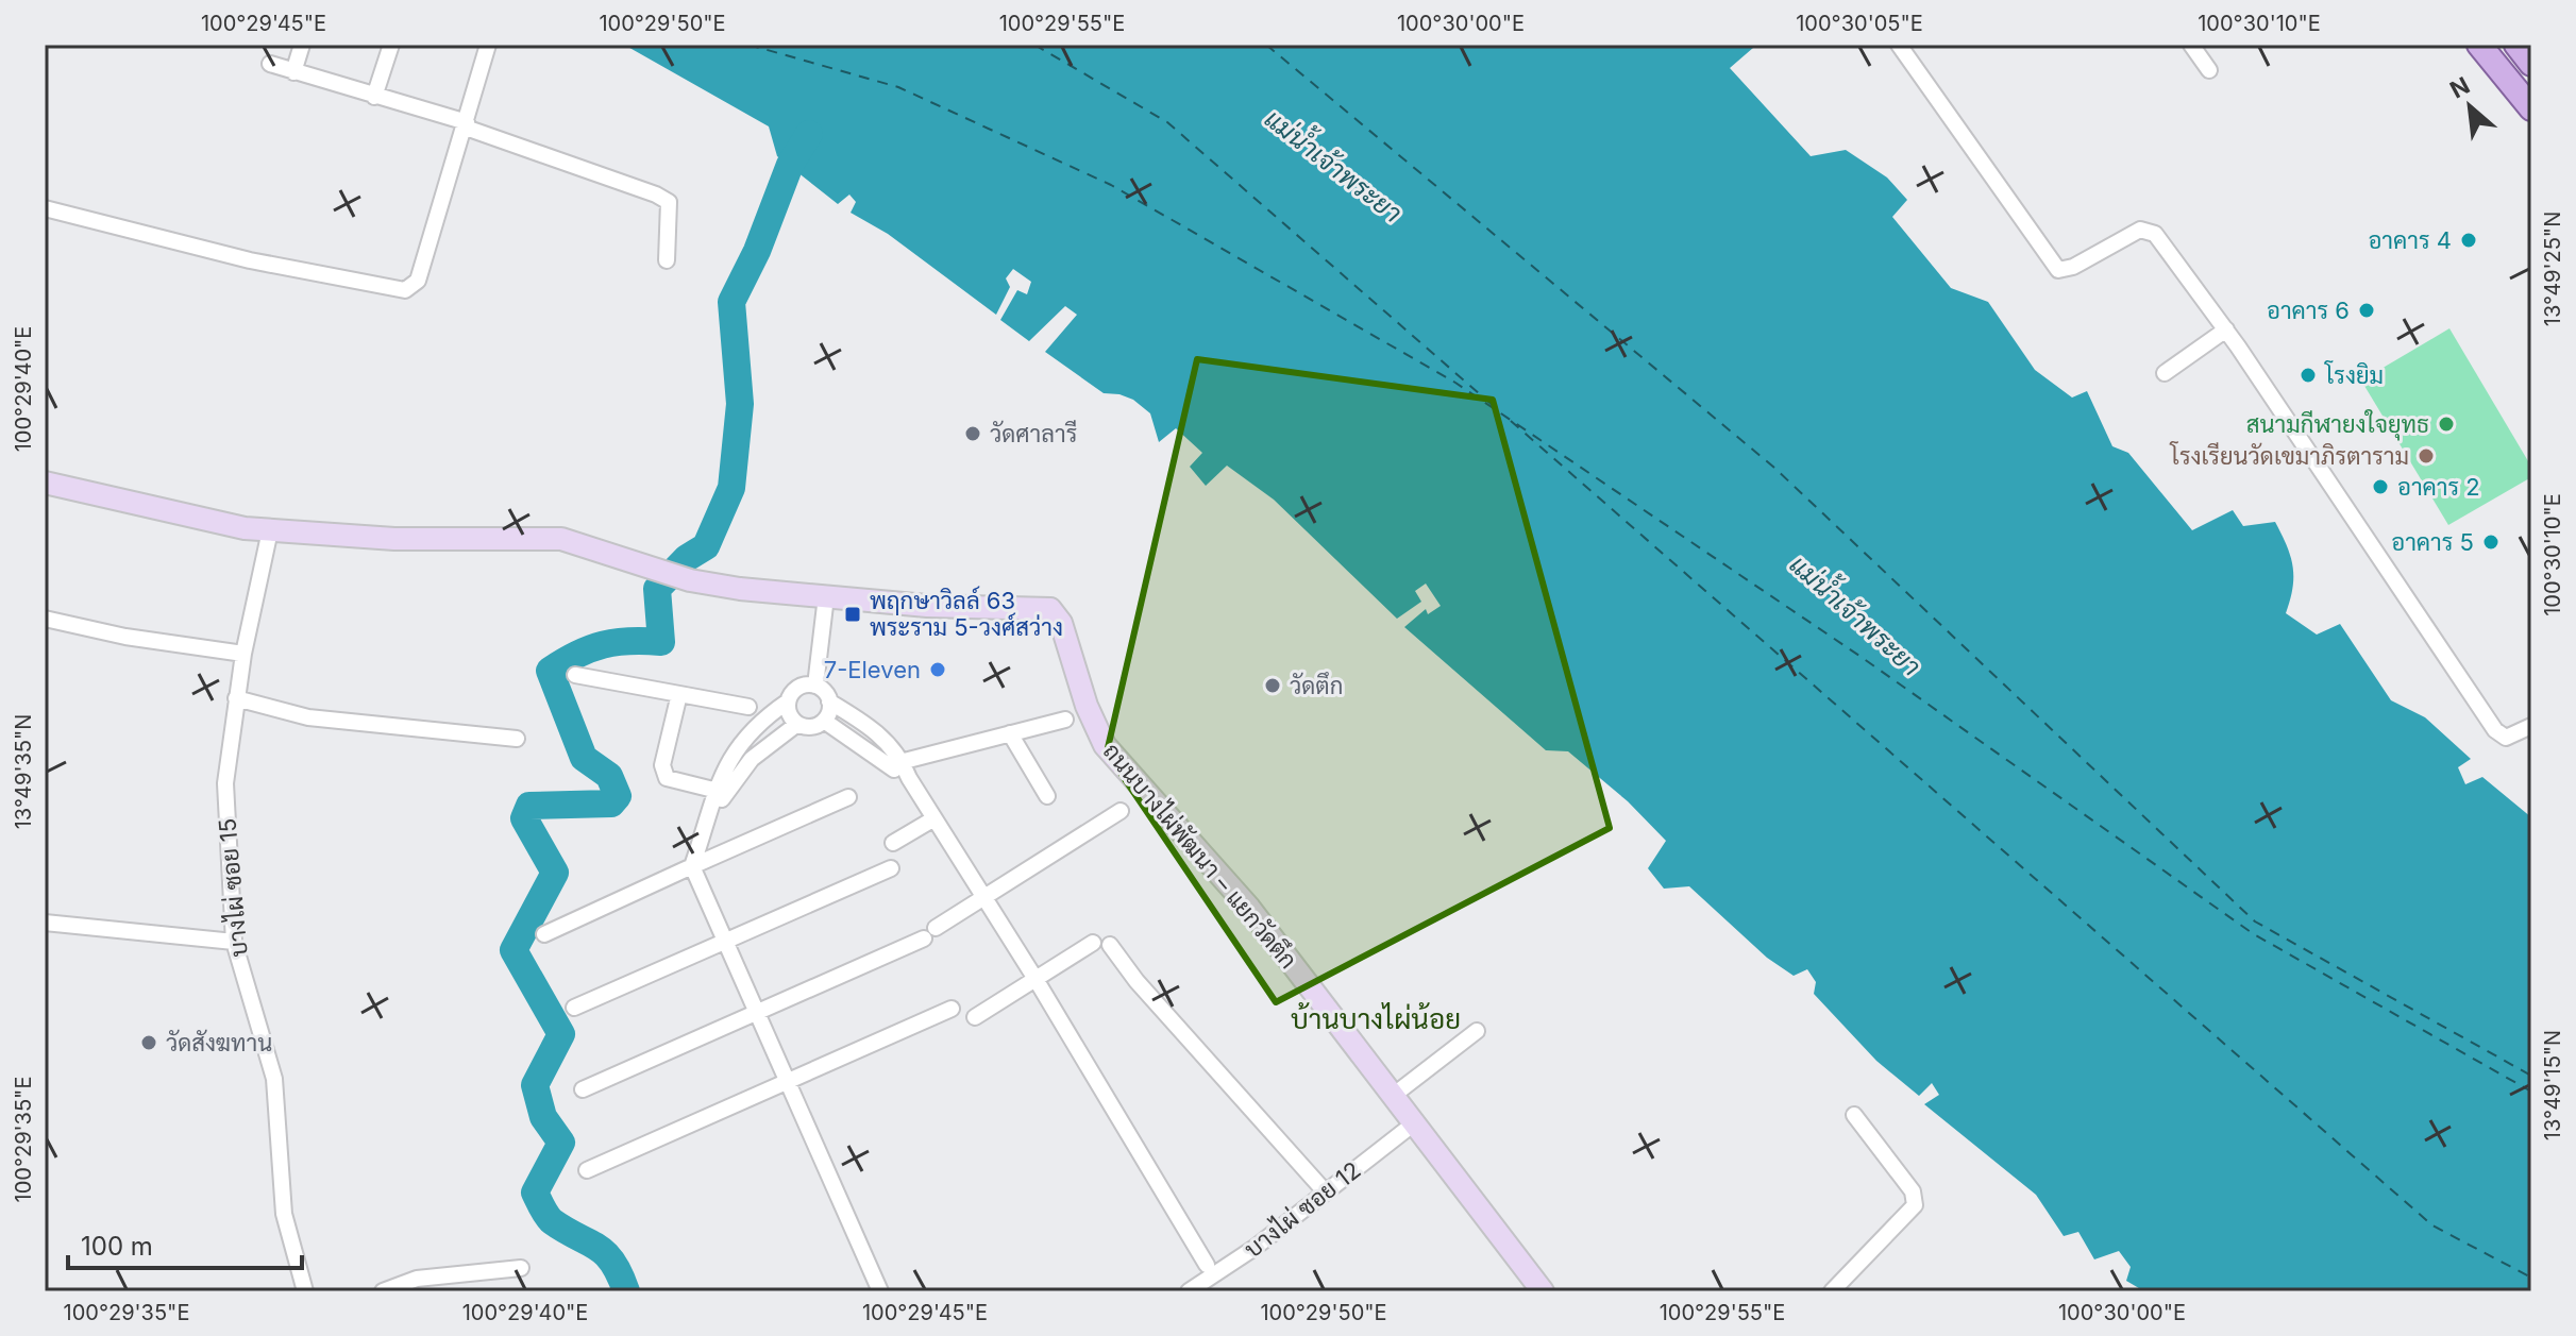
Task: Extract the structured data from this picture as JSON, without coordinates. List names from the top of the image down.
{
  "streets": {
    "street": ["ถนนบางไผ่พัฒนา – แยกวัดตึก", "บางไผ่ ซอย 15", "บางไผ่ ซอย 12"]
  },
  "crossings": [
    ["ถนนบางไผ่พัฒนา – แยกวัดตึก", "บางไผ่ ซอย 15"],
    ["ถนนบางไผ่พัฒนา – แยกวัดตึก", "บางไผ่ ซอย 12"]
  ],
  "districts": ["บ้านบางไผ่น้อย"],
  "water": ["แม่น้ำเจ้าพระยา"],
  "places": {
    "other": [
      "อาคาร 4",
      "อาคาร 6",
      "โรงยิม",
      "สนามกีฬายงใจยุทธ",
      "วัดศาลารี",
      "โรงเรียนวัดเขมาภิรตาราม",
      "อาคาร 2",
      "อาคาร 5",
      "7-Eleven",
      "วัดตึก",
      "วัดสังฆทาน"
    ],
    "transit": ["พฤกษาวิลล์ 63 พระราม 5-วงศ์สว่าง"]
  },
  "scale_bar": "100 m",
  "north": "top left",
  "coordinates": [
    "100°29'45\"E",
    "100°29'50\"E",
    "100°29'55\"E",
    "100°30'00\"E",
    "100°30'05\"E",
    "100°30'10\"E",
    "13°49'25\"N",
    "100°29'40\"E",
    "13°49'35\"N",
    "13°49'15\"N",
    "100°29'35\"E"
  ]
}
